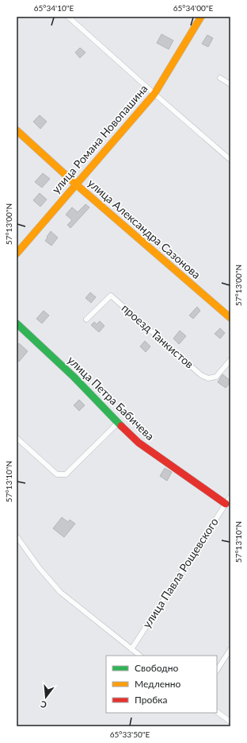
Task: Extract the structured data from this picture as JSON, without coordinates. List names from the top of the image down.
{
  "streets": {
    "street": [
      "улица Романа Новопашина",
      "улица Александра Сазонова",
      "проезд Танкистов",
      "улица Петра Бабичева",
      "улица Павла Рощевского"
    ]
  },
  "crossings": [
    ["улица Романа Новопашина", "улица Александра Сазонова"],
    ["улица Петра Бабичева", "улица Павла Рощевского"]
  ],
  "legend": ["Свободно", "Медленно", "Пробка"],
  "north": "bottom",
  "coordinates": [
    "65°34'10\"E",
    "65°34'00\"E",
    "57°13'00\"N",
    "57°13'10\"N",
    "65°33'50\"E"
  ]
}
